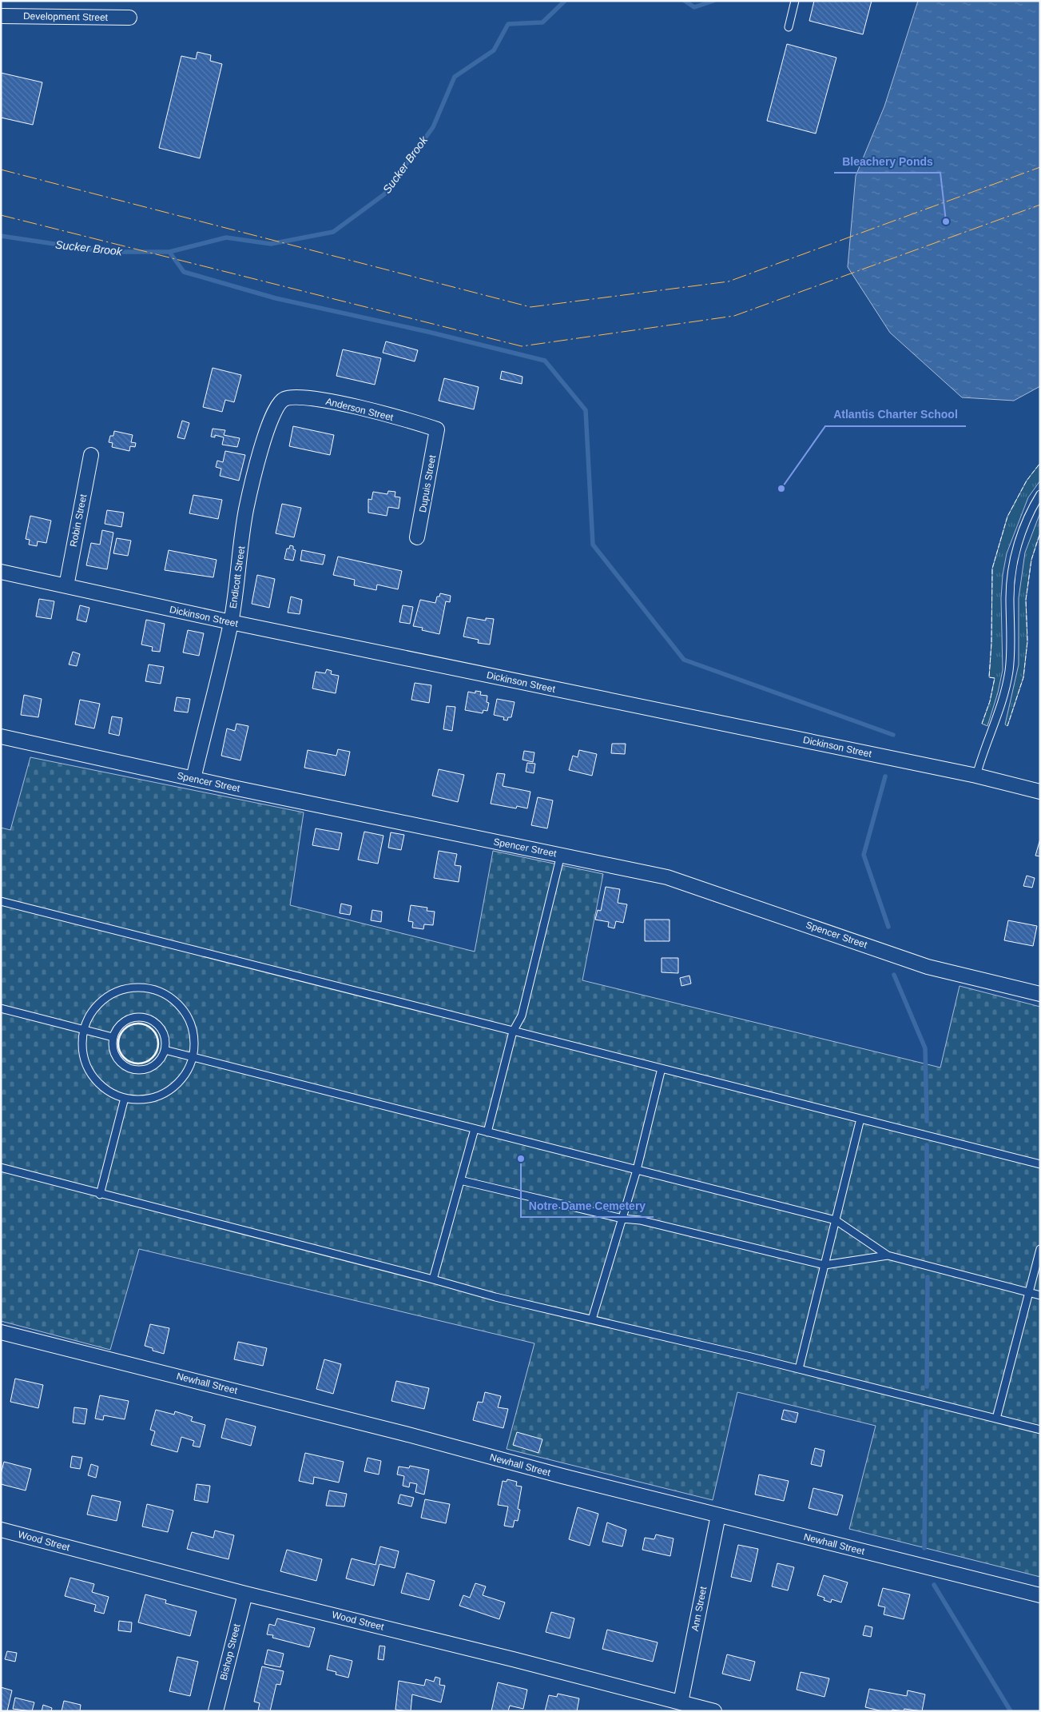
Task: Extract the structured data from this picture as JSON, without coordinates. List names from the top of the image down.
{
  "streets": {
    "street": [
      "Development Street",
      "Anderson Street",
      "Dupuis Street",
      "Robin Street",
      "Endicott Street",
      "Dickinson Street",
      "Spencer Street",
      "Newhall Street",
      "Wood Street",
      "Ann Street",
      "Bishop Street"
    ]
  },
  "crossings": [
    ["Anderson Street", "Dupuis Street"],
    ["Anderson Street", "Endicott Street"],
    ["Robin Street", "Dickinson Street"],
    ["Endicott Street", "Dickinson Street"],
    ["Endicott Street", "Spencer Street"],
    ["Newhall Street", "Ann Street"],
    ["Wood Street", "Ann Street"],
    ["Wood Street", "Bishop Street"]
  ],
  "water": ["Sucker Brook"],
  "places": ["Bleachery Ponds", "Atlantis Charter School", "Notre Dame Cemetery"]
}
